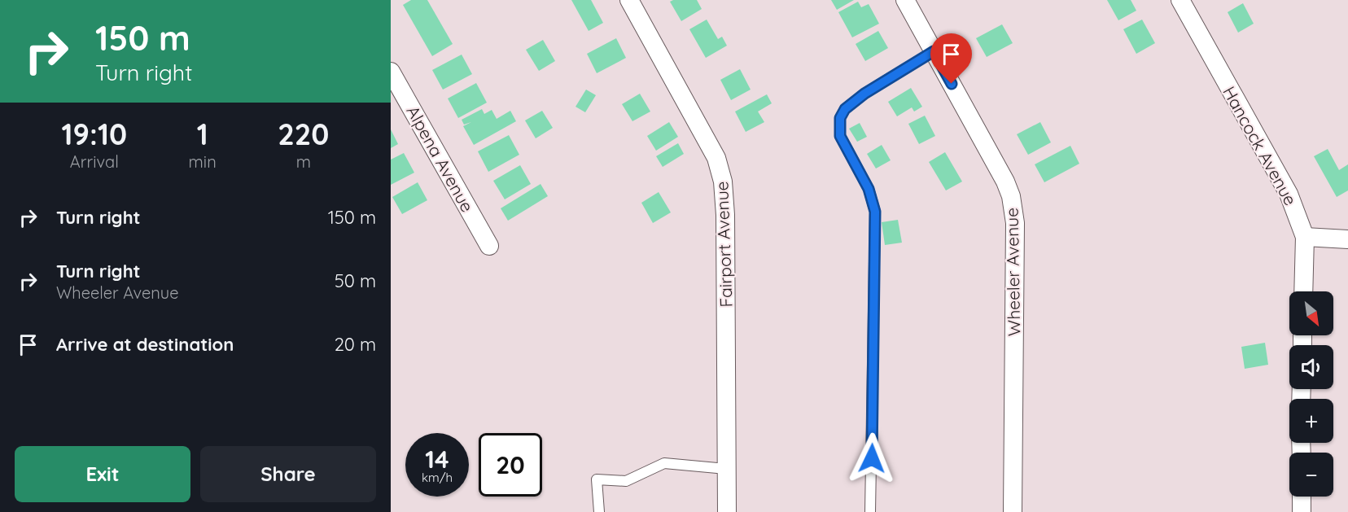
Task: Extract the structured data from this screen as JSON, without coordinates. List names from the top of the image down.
{
  "streets": {
    "street": [
      "Hancock Avenue",
      "Alpena Avenue",
      "Fairport Avenue",
      "Wheeler Avenue"
    ]
  },
  "north": "bottom right",
  "page": {
    "turn": ["150 m", "Turn right"],
    "eta": [
      "19:10",
      "Arrival",
      "1",
      "min",
      "220",
      "m"
    ],
    "list": [
      {
        "name": "Turn right",
        "value": "150 m"
      },
      {
        "name": "Turn right",
        "note": "Wheeler Avenue",
        "value": "50 m"
      },
      {
        "name": "Arrive at destination",
        "value": "20 m"
      }
    ],
    "map_buttons": ["+", "−"],
    "speed": "14 km/h",
    "limit": "20",
    "buttons": ["Exit", "Share"]
  }
}
